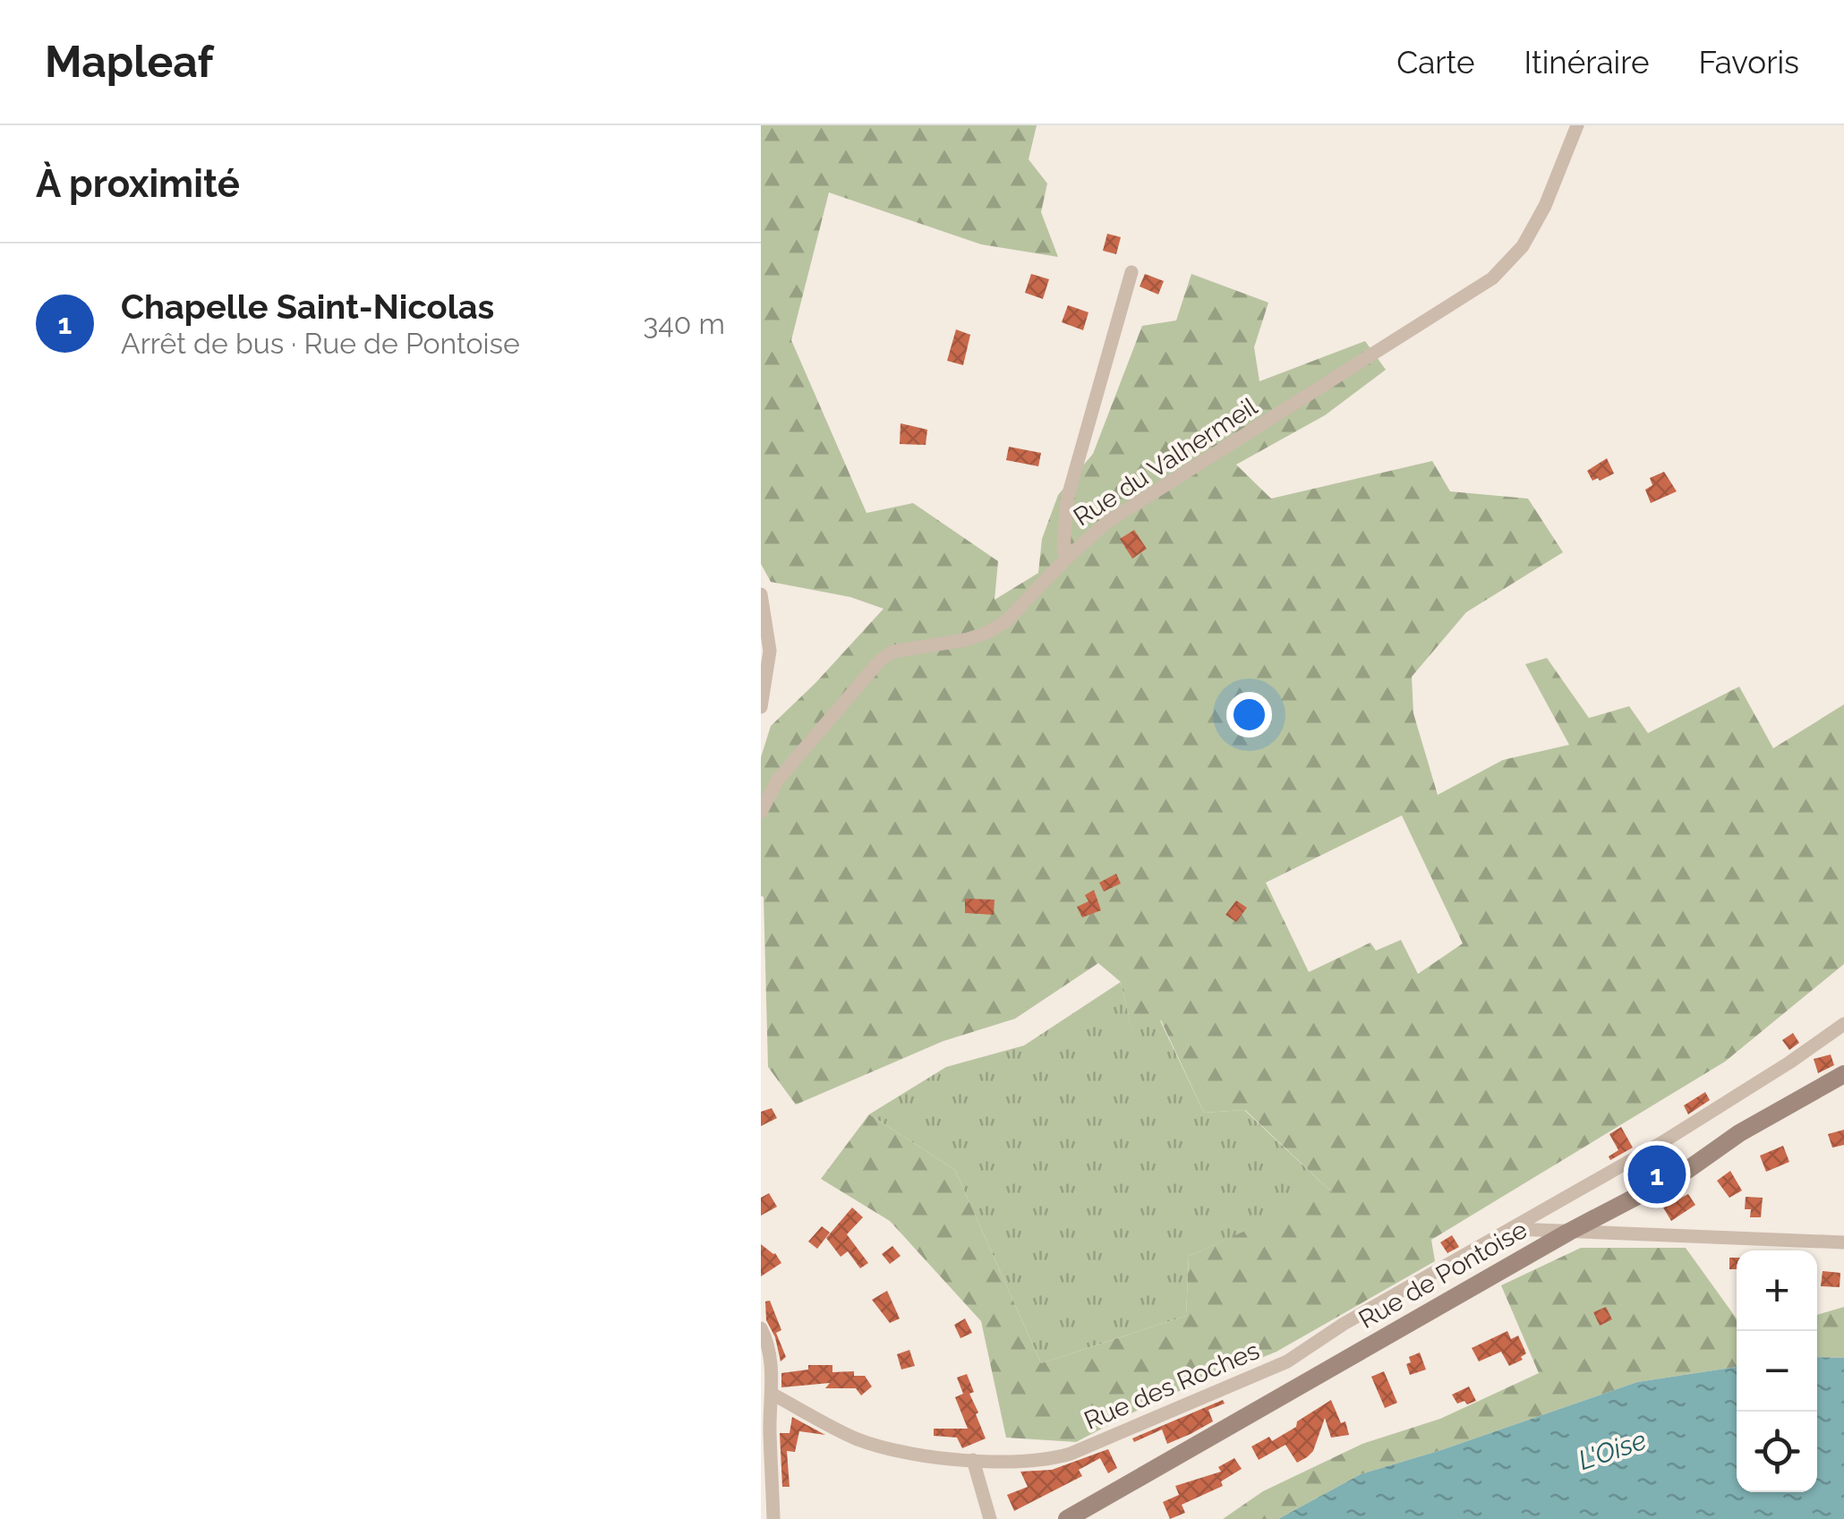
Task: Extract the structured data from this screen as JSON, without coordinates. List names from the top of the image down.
{
  "streets": {
    "main road": ["Rue de Pontoise"],
    "street": ["Rue du Valhermeil", "Rue des Roches"]
  },
  "water": ["L'Oise"],
  "page": {
    "header": "Mapleaf",
    "nav": ["Carte", "Itinéraire", "Favoris"],
    "heading": "À proximité",
    "list": [
      {
        "mark": "1",
        "name": "Chapelle Saint-Nicolas",
        "note": "Arrêt de bus · Rue de Pontoise",
        "value": "340 m"
      }
    ],
    "pins": "1",
    "map_buttons": ["+", "−"]
  }
}
